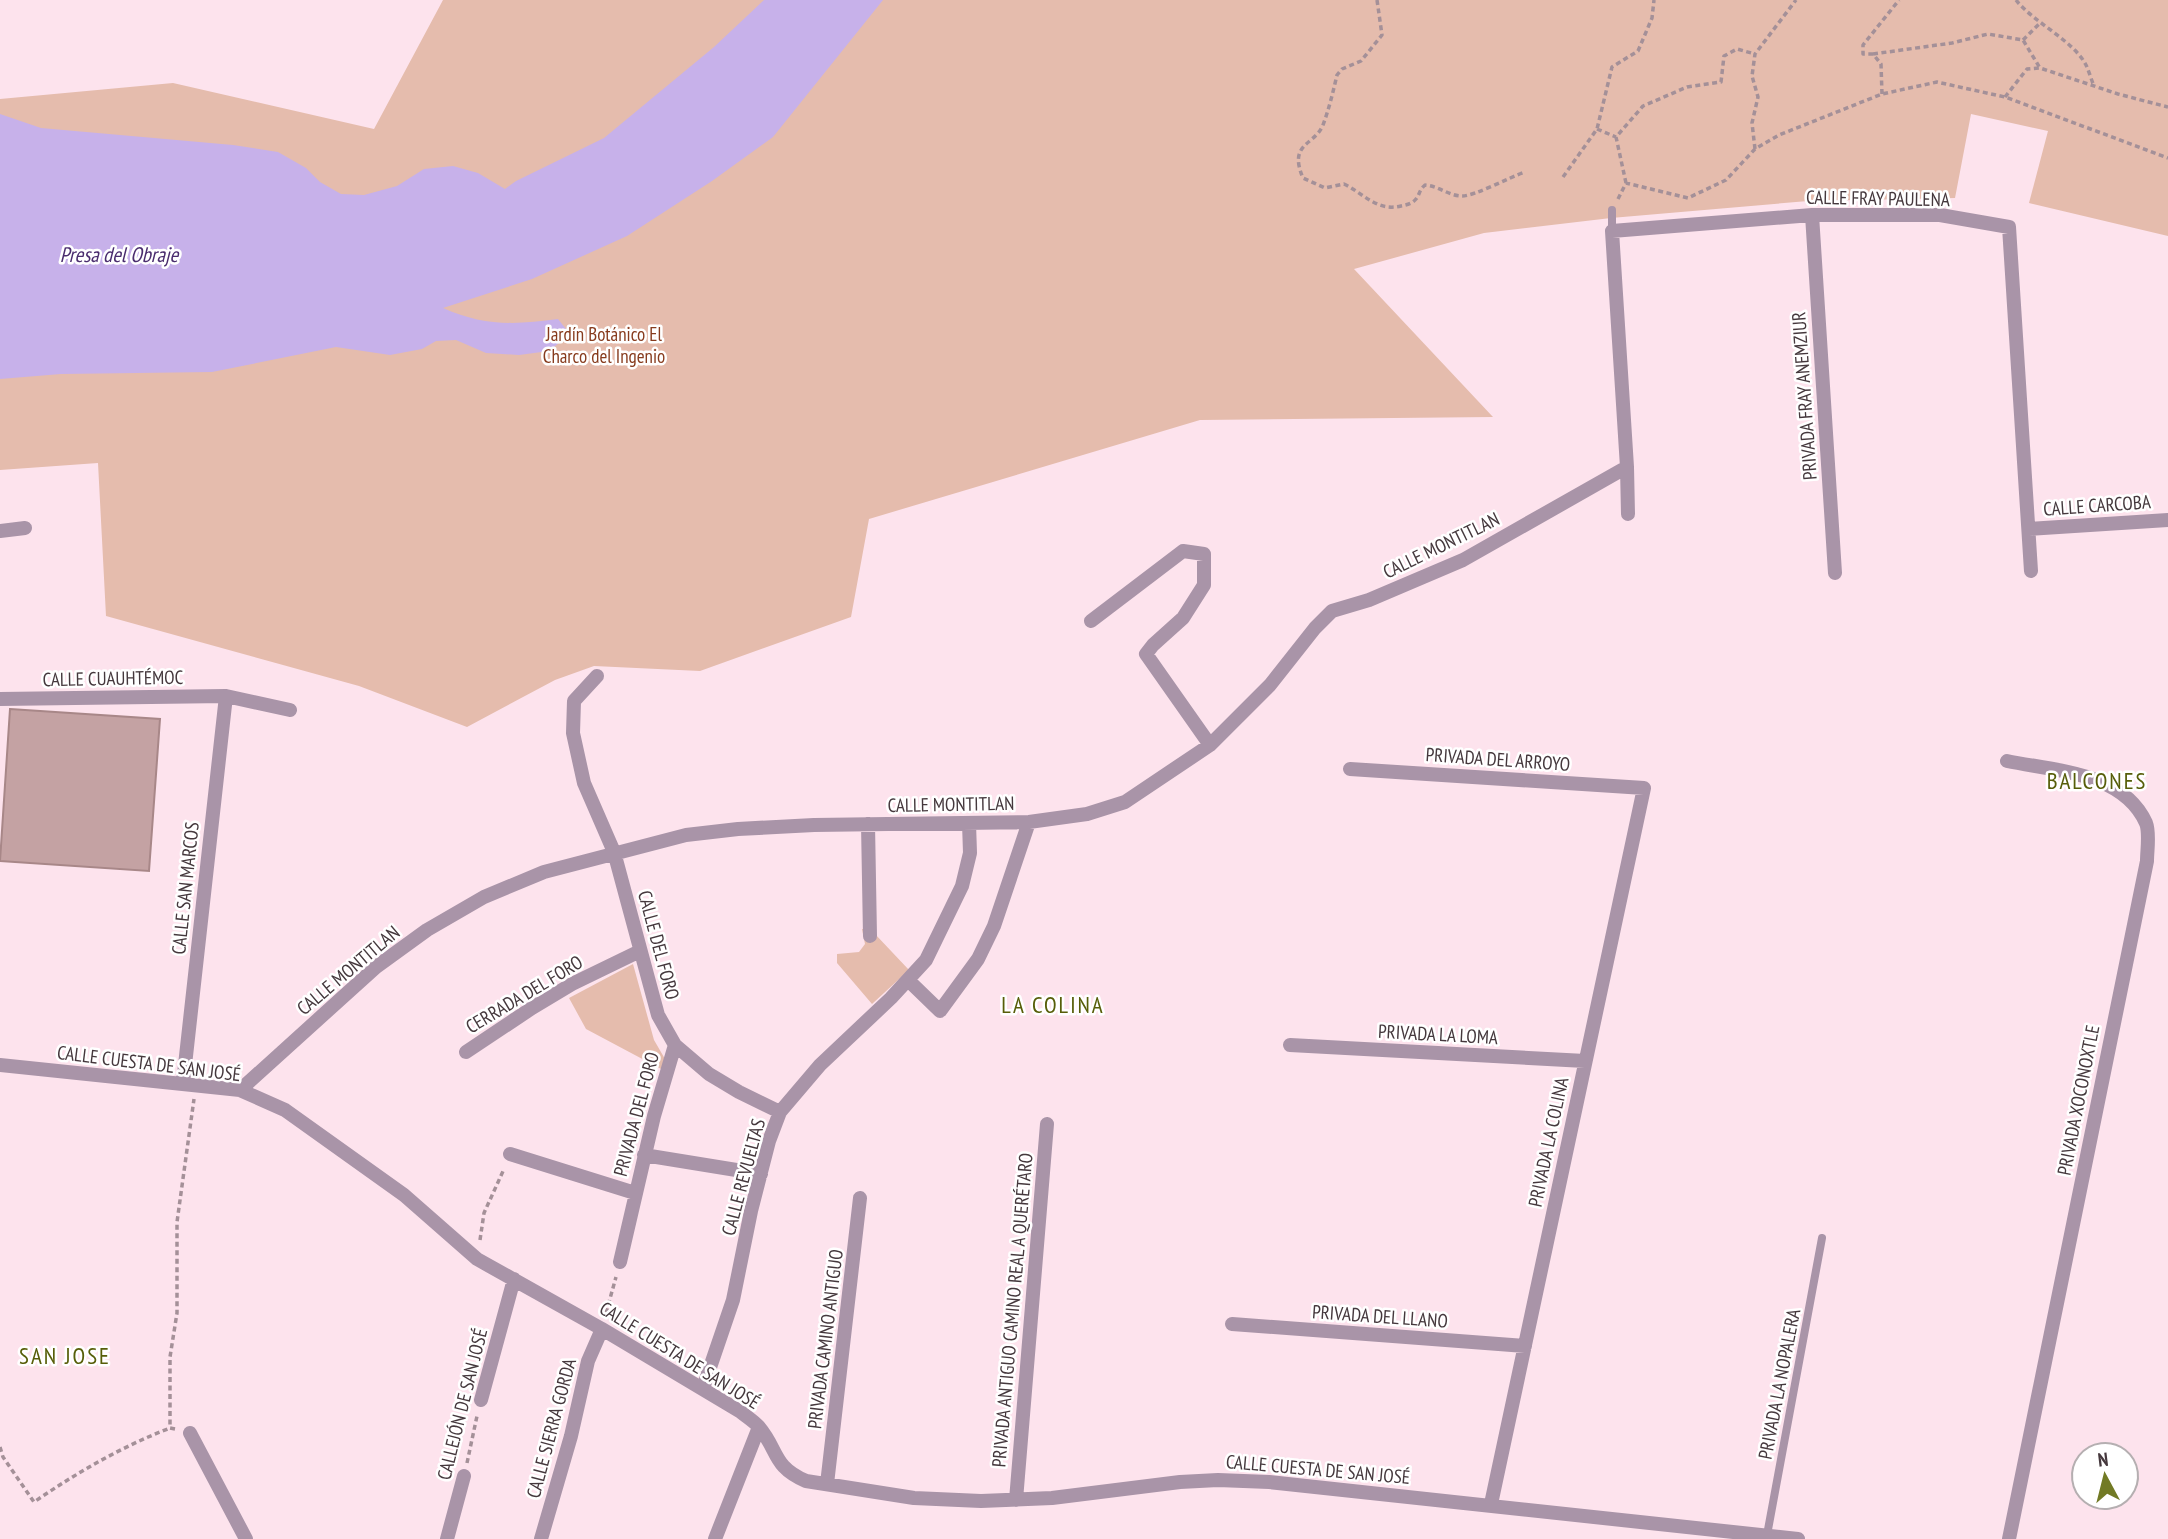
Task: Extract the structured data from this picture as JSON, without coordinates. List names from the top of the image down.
{
  "streets": {
    "street": [
      "CALLE FRAY PAULENA",
      "PRIVADA FRAY ANEMZIUR",
      "CALLE CARCOBA",
      "CALLE MONTITLAN",
      "CALLE CUAUHTÉMOC",
      "PRIVADA DEL ARROYO",
      "CALLE SAN MARCOS",
      "CALLE DEL FORO",
      "CERRADA DEL FORO",
      "PRIVADA LA LOMA",
      "CALLE CUESTA DE SAN JOSÉ",
      "PRIVADA XOCONOXTLE",
      "PRIVADA DEL FORO",
      "PRIVADA LA COLINA",
      "CALLE REVUELTAS",
      "PRIVADA ANTIGUO CAMINO REAL A QUERÉTARO",
      "PRIVADA DEL LLANO",
      "PRIVADA CAMINO ANTIGUO",
      "CALLEJÓN DE SAN JOSÉ",
      "CALLE SIERRA GORDA"
    ],
    "lane": ["PRIVADA LA NOPALERA"]
  },
  "crossings": [
    ["CALLE FRAY PAULENA", "PRIVADA FRAY ANEMZIUR"],
    ["CALLE FRAY PAULENA", "CALLE CARCOBA"],
    ["CALLE MONTITLAN", "CALLE DEL FORO"],
    ["CALLE MONTITLAN", "CALLE CUESTA DE SAN JOSÉ"],
    ["CALLE MONTITLAN", "CALLE REVUELTAS"],
    ["CALLE CUAUHTÉMOC", "CALLE SAN MARCOS"],
    ["PRIVADA DEL ARROYO", "PRIVADA LA COLINA"],
    ["CALLE SAN MARCOS", "CALLE CUESTA DE SAN JOSÉ"],
    ["CALLE DEL FORO", "CERRADA DEL FORO"],
    ["CALLE DEL FORO", "PRIVADA DEL FORO"],
    ["CALLE DEL FORO", "CALLE REVUELTAS"],
    ["PRIVADA LA LOMA", "PRIVADA LA COLINA"],
    ["CALLE CUESTA DE SAN JOSÉ", "PRIVADA LA COLINA"],
    ["CALLE CUESTA DE SAN JOSÉ", "CALLE REVUELTAS"],
    ["CALLE CUESTA DE SAN JOSÉ", "PRIVADA ANTIGUO CAMINO REAL A QUERÉTARO"],
    ["CALLE CUESTA DE SAN JOSÉ", "PRIVADA CAMINO ANTIGUO"],
    ["CALLE CUESTA DE SAN JOSÉ", "PRIVADA LA NOPALERA"],
    ["CALLE CUESTA DE SAN JOSÉ", "CALLEJÓN DE SAN JOSÉ"],
    ["CALLE CUESTA DE SAN JOSÉ", "CALLE SIERRA GORDA"],
    ["PRIVADA LA COLINA", "PRIVADA DEL LLANO"]
  ],
  "districts": ["BALCONES", "LA COLINA", "SAN JOSE"],
  "water": ["Presa del Obraje"],
  "parks": ["Jardín Botánico El Charco del Ingenio"],
  "north": "top"
}
